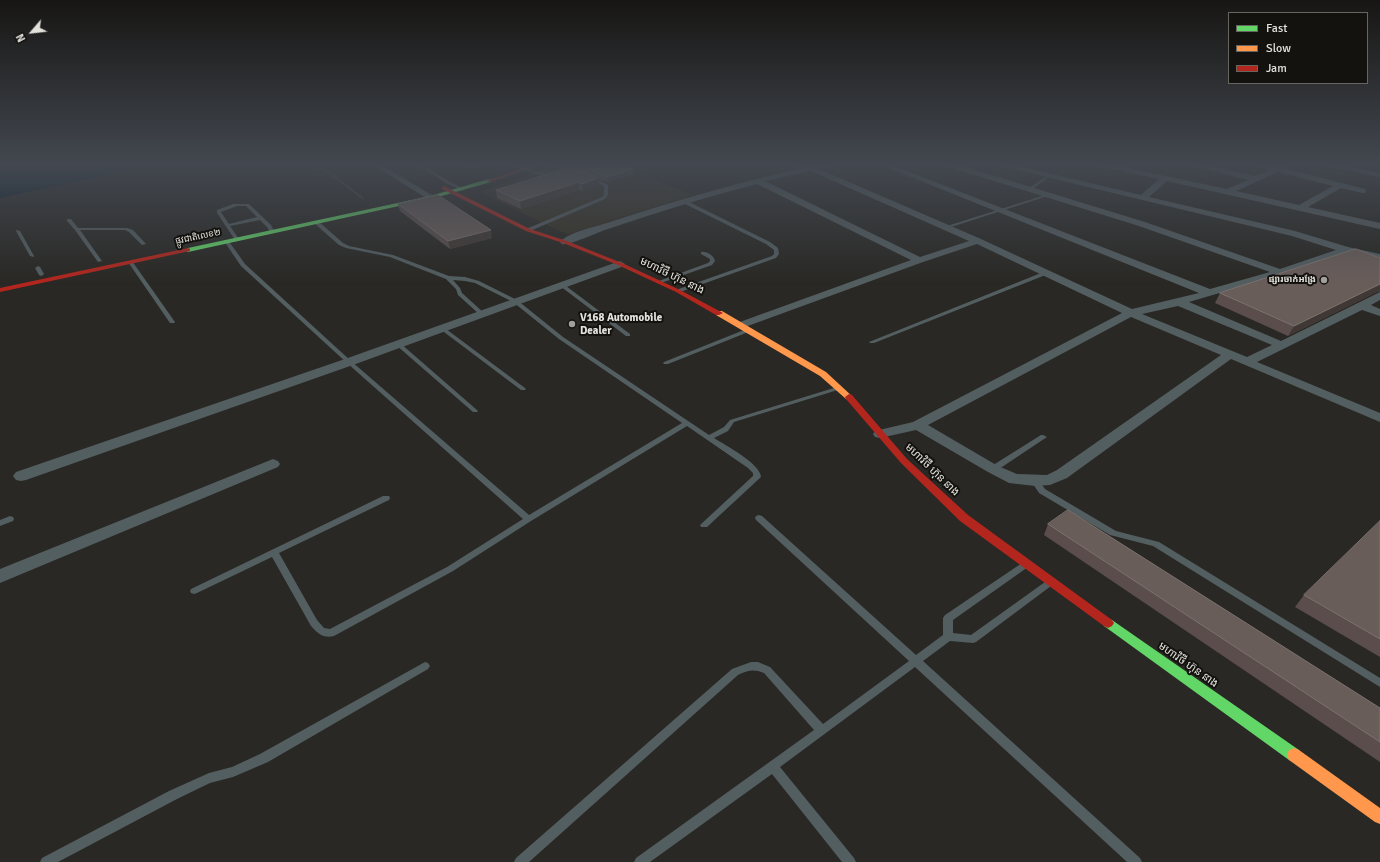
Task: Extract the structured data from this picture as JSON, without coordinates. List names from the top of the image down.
{
  "streets": {
    "main road": ["ផ្លូវជាតិលេខ២", "មហាវិថី ហ៊ុន នាង"]
  },
  "places": ["ផ្សារចាក់អង្រែ", "V168 Automobile Dealer"],
  "legend": ["Fast", "Slow", "Jam"],
  "north": "bottom left"
}
